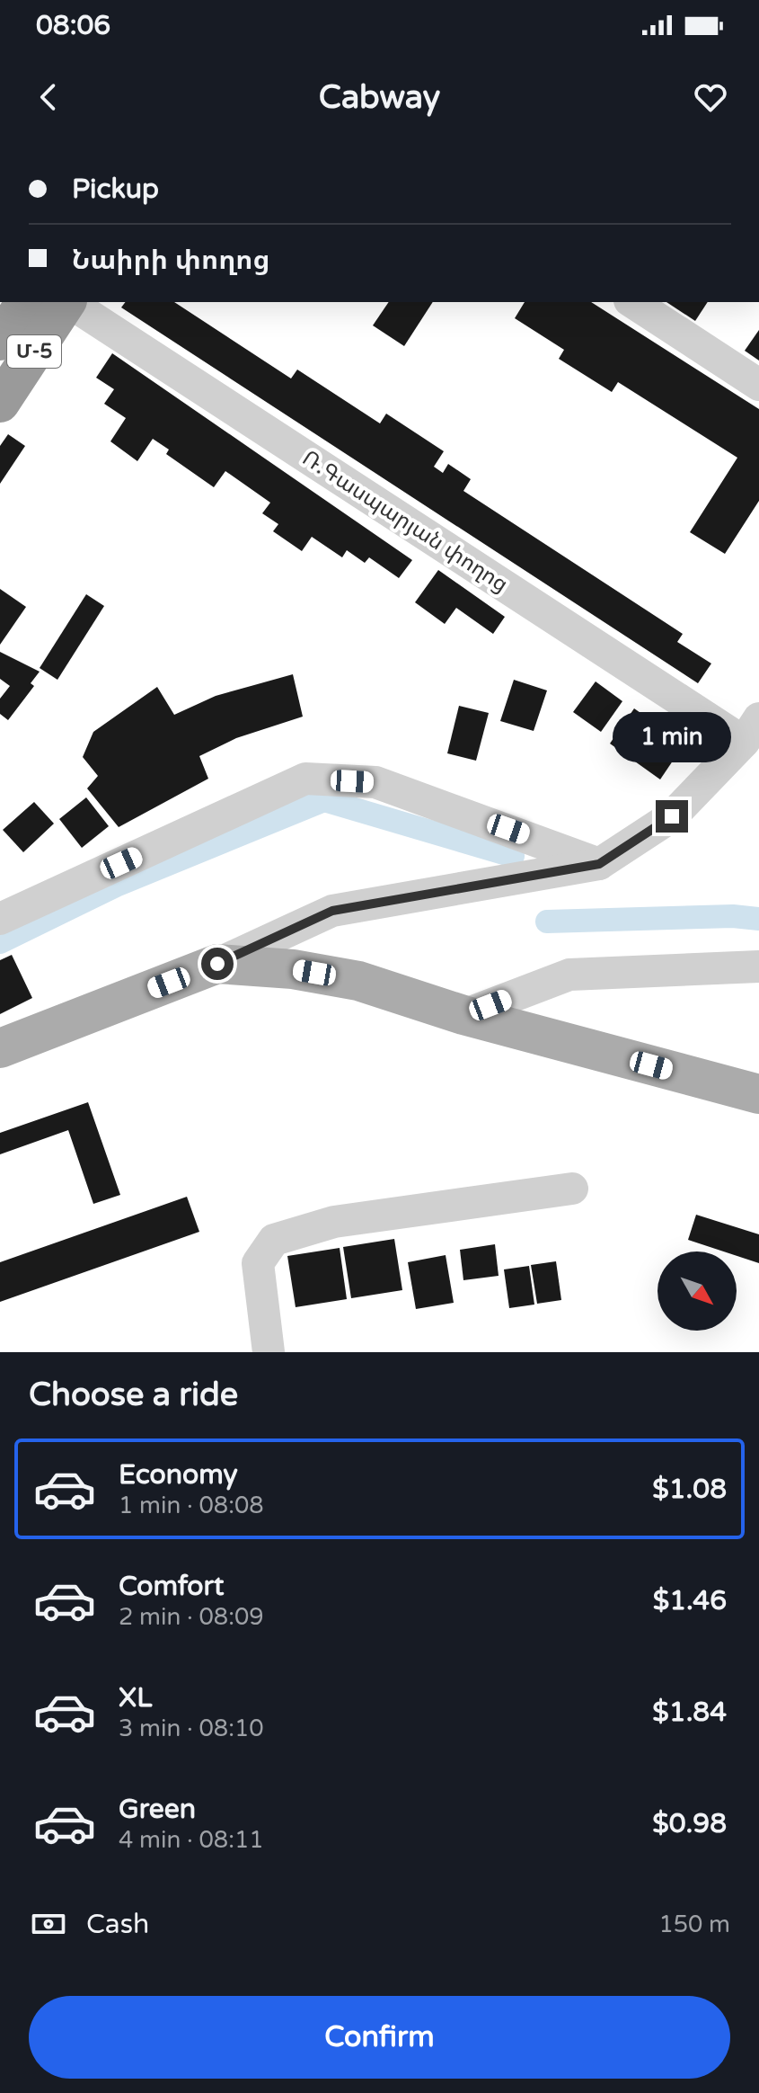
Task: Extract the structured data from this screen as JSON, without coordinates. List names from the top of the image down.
{
  "streets": {
    "highway": ["Մ-5"],
    "street": ["Ռ.Գասպարյան փողոց"]
  },
  "north": "bottom right",
  "page": {
    "status": "08:06",
    "header": "Cabway",
    "banner": ["Pickup", "Նաիրի փողոց"],
    "bubble": "1 min",
    "heading": "Choose a ride",
    "list": [
      {
        "name": "Economy",
        "note": "1 min · 08:08",
        "value": "$1.08"
      },
      {
        "name": "Comfort",
        "note": "2 min · 08:09",
        "value": "$1.46"
      },
      {
        "name": "XL",
        "note": "3 min · 08:10",
        "value": "$1.84"
      },
      {
        "name": "Green",
        "note": "4 min · 08:11",
        "value": "$0.98"
      }
    ],
    "pay": ["Cash", "150 m"],
    "buttons": "Confirm"
  }
}
